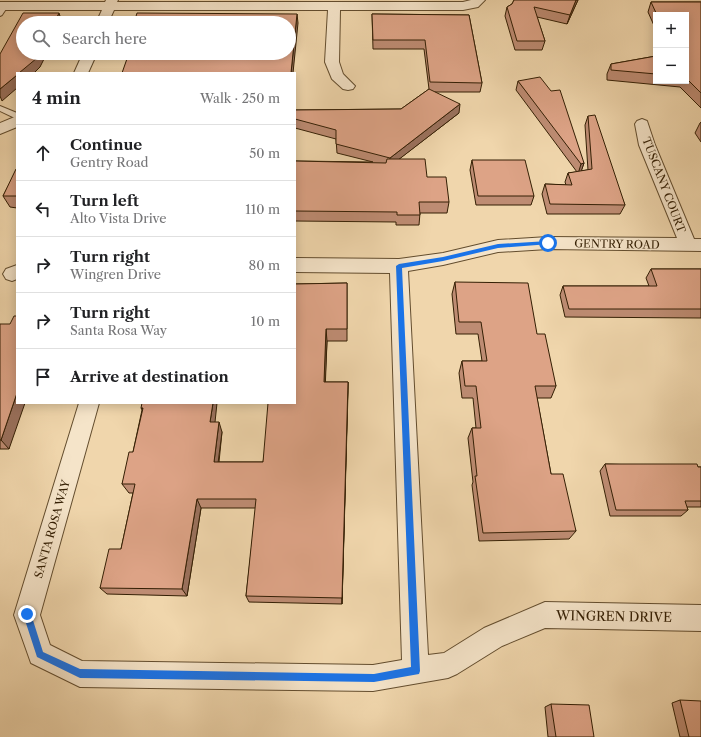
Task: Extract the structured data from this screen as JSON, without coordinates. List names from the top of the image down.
{
  "streets": {
    "street": [
      "TUSCANY COURT",
      "GENTRY ROAD",
      "SANTA ROSA WAY",
      "WINGREN DRIVE"
    ]
  },
  "crossings": [
    ["TUSCANY COURT", "GENTRY ROAD"],
    ["SANTA ROSA WAY", "WINGREN DRIVE"]
  ],
  "page": {
    "map_buttons": ["+", "−"],
    "search": "Search here",
    "heading": ["4 min", "Walk · 250 m"],
    "list": [
      ["Continue", "Gentry Road", "50 m"],
      ["Turn left", "Alto Vista Drive", "110 m"],
      ["Turn right", "Wingren Drive", "80 m"],
      ["Turn right", "Santa Rosa Way", "10 m"],
      "Arrive at destination"
    ]
  }
}
